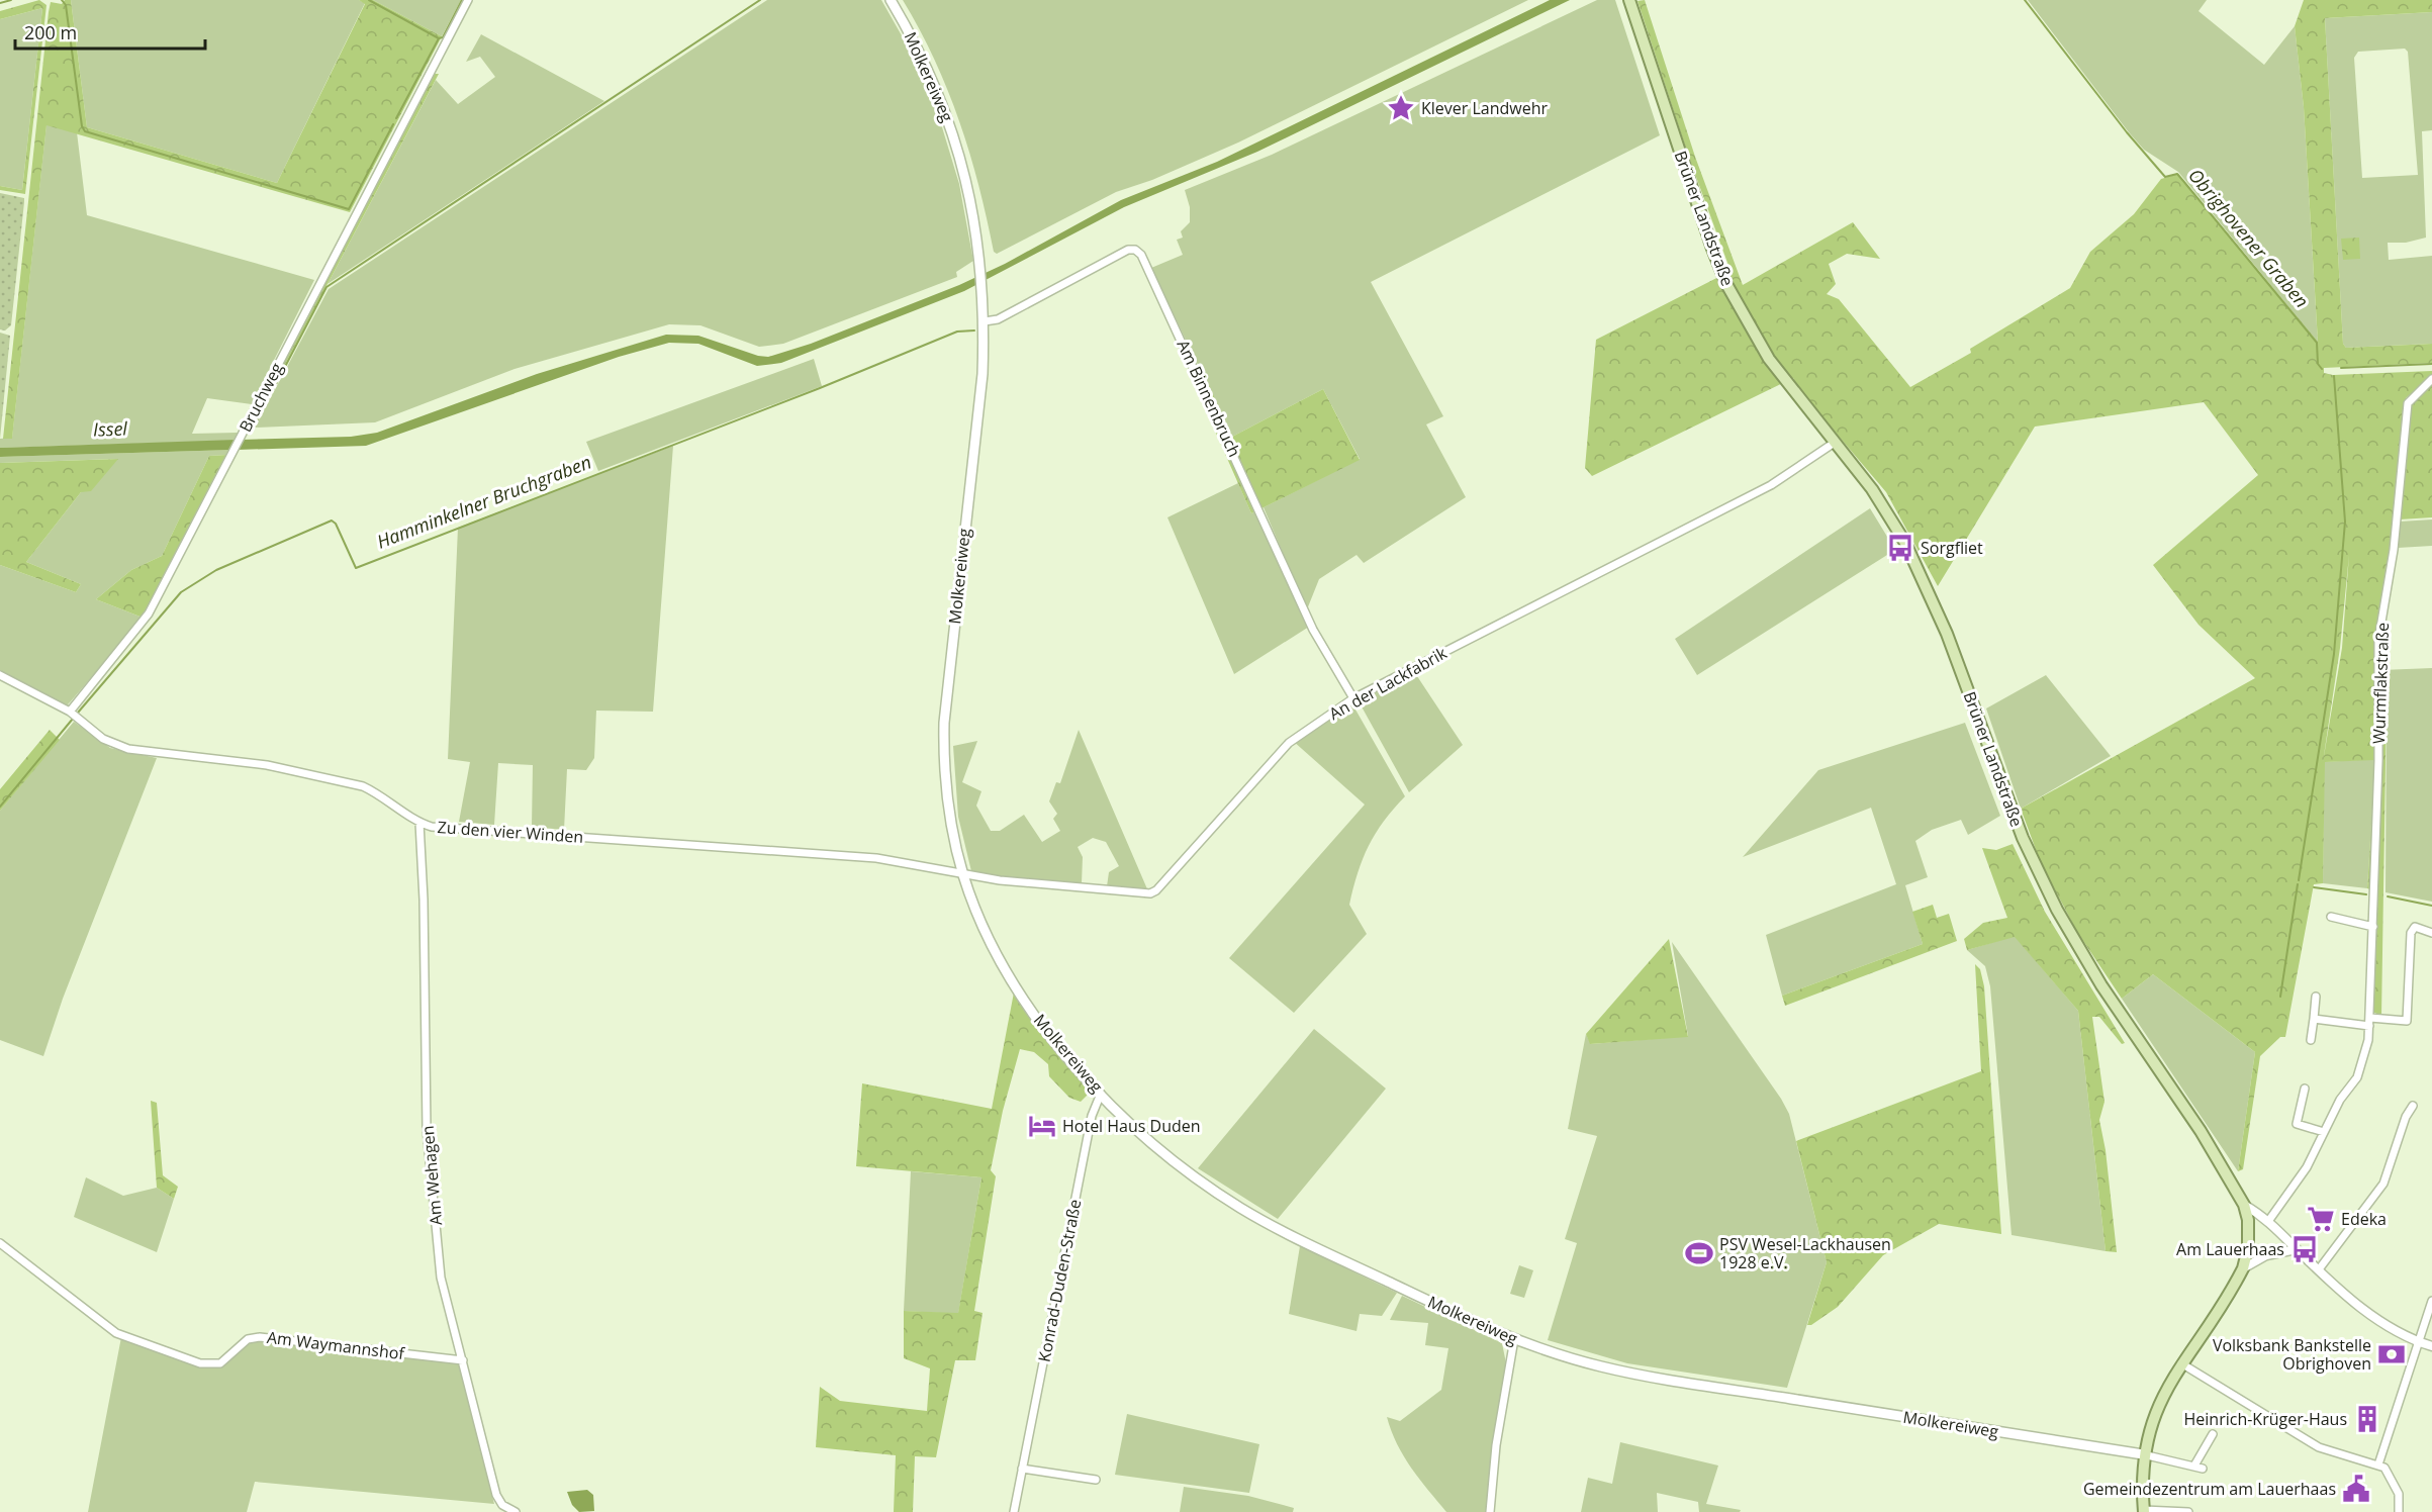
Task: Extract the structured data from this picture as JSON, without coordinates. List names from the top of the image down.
{
  "streets": {
    "main road": ["Molkereiweg", "Brüner Landstraße"],
    "street": [
      "Bruchweg",
      "Am Binnenbruch",
      "An der Lackfabrik",
      "Wurmflakstraße",
      "Zu den vier Winden",
      "Am Wehagen",
      "Konrad-Duden-Straße",
      "Am Waymannshof"
    ]
  },
  "crossings": [
    ["Molkereiweg", "Brüner Landstraße"],
    ["Molkereiweg", "Am Binnenbruch"],
    ["Molkereiweg", "An der Lackfabrik"],
    ["Molkereiweg", "Zu den vier Winden"],
    ["Molkereiweg", "Konrad-Duden-Straße"],
    ["Brüner Landstraße", "An der Lackfabrik"],
    ["Bruchweg", "Zu den vier Winden"],
    ["Am Binnenbruch", "An der Lackfabrik"],
    ["An der Lackfabrik", "Zu den vier Winden"],
    ["Zu den vier Winden", "Am Wehagen"],
    ["Am Wehagen", "Am Waymannshof"]
  ],
  "water": ["Obrighovener Graben", "Issel", "Hamminkelner Bruchgraben"],
  "places": {
    "place": ["Klever Landwehr"],
    "bus stop": ["Sorgfliet", "Am Lauerhaas"],
    "hotel": ["Hotel Haus Duden"],
    "supermarket": ["Edeka"],
    "sports": ["PSV Wesel-Lackhausen 1928 e.V."],
    "bank": ["Volksbank Bankstelle Obrighoven"],
    "building": ["Heinrich-Krüger-Haus"],
    "public building": ["Gemeindezentrum am Lauerhaas"]
  },
  "scale_bar": "200 m"
}
